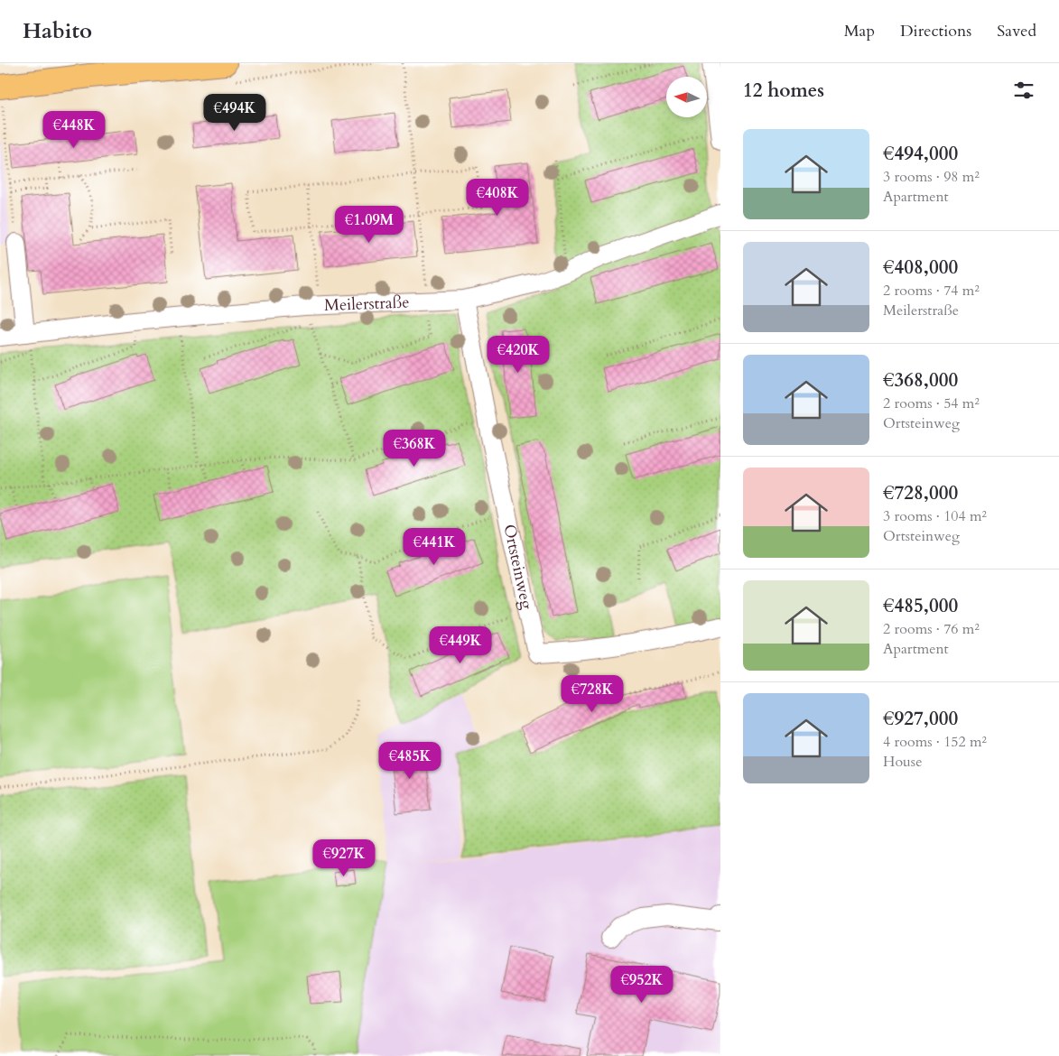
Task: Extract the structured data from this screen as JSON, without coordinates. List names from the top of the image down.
{
  "streets": {
    "street": ["Meilerstraße", "Ortsteinweg"]
  },
  "crossings": [
    ["Meilerstraße", "Ortsteinweg"]
  ],
  "north": "left",
  "page": {
    "header": "Habito",
    "nav": ["Map", "Directions", "Saved"],
    "heading": "12 homes",
    "price": [
      "€494K",
      "€448K",
      "€408K",
      "€1.09M",
      "€420K",
      "€368K",
      "€441K",
      "€449K",
      "€728K",
      "€485K",
      "€927K",
      "€952K"
    ],
    "list": [
      {
        "name": "€494,000",
        "note": "3 rooms · 98 m² · Apartment"
      },
      {
        "name": "€408,000",
        "note": "2 rooms · 74 m² · Meilerstraße"
      },
      {
        "name": "€368,000",
        "note": "2 rooms · 54 m² · Ortsteinweg"
      },
      {
        "name": "€728,000",
        "note": "3 rooms · 104 m² · Ortsteinweg"
      },
      {
        "name": "€485,000",
        "note": "2 rooms · 76 m² · Apartment"
      },
      {
        "name": "€927,000",
        "note": "4 rooms · 152 m² · House"
      }
    ]
  }
}
